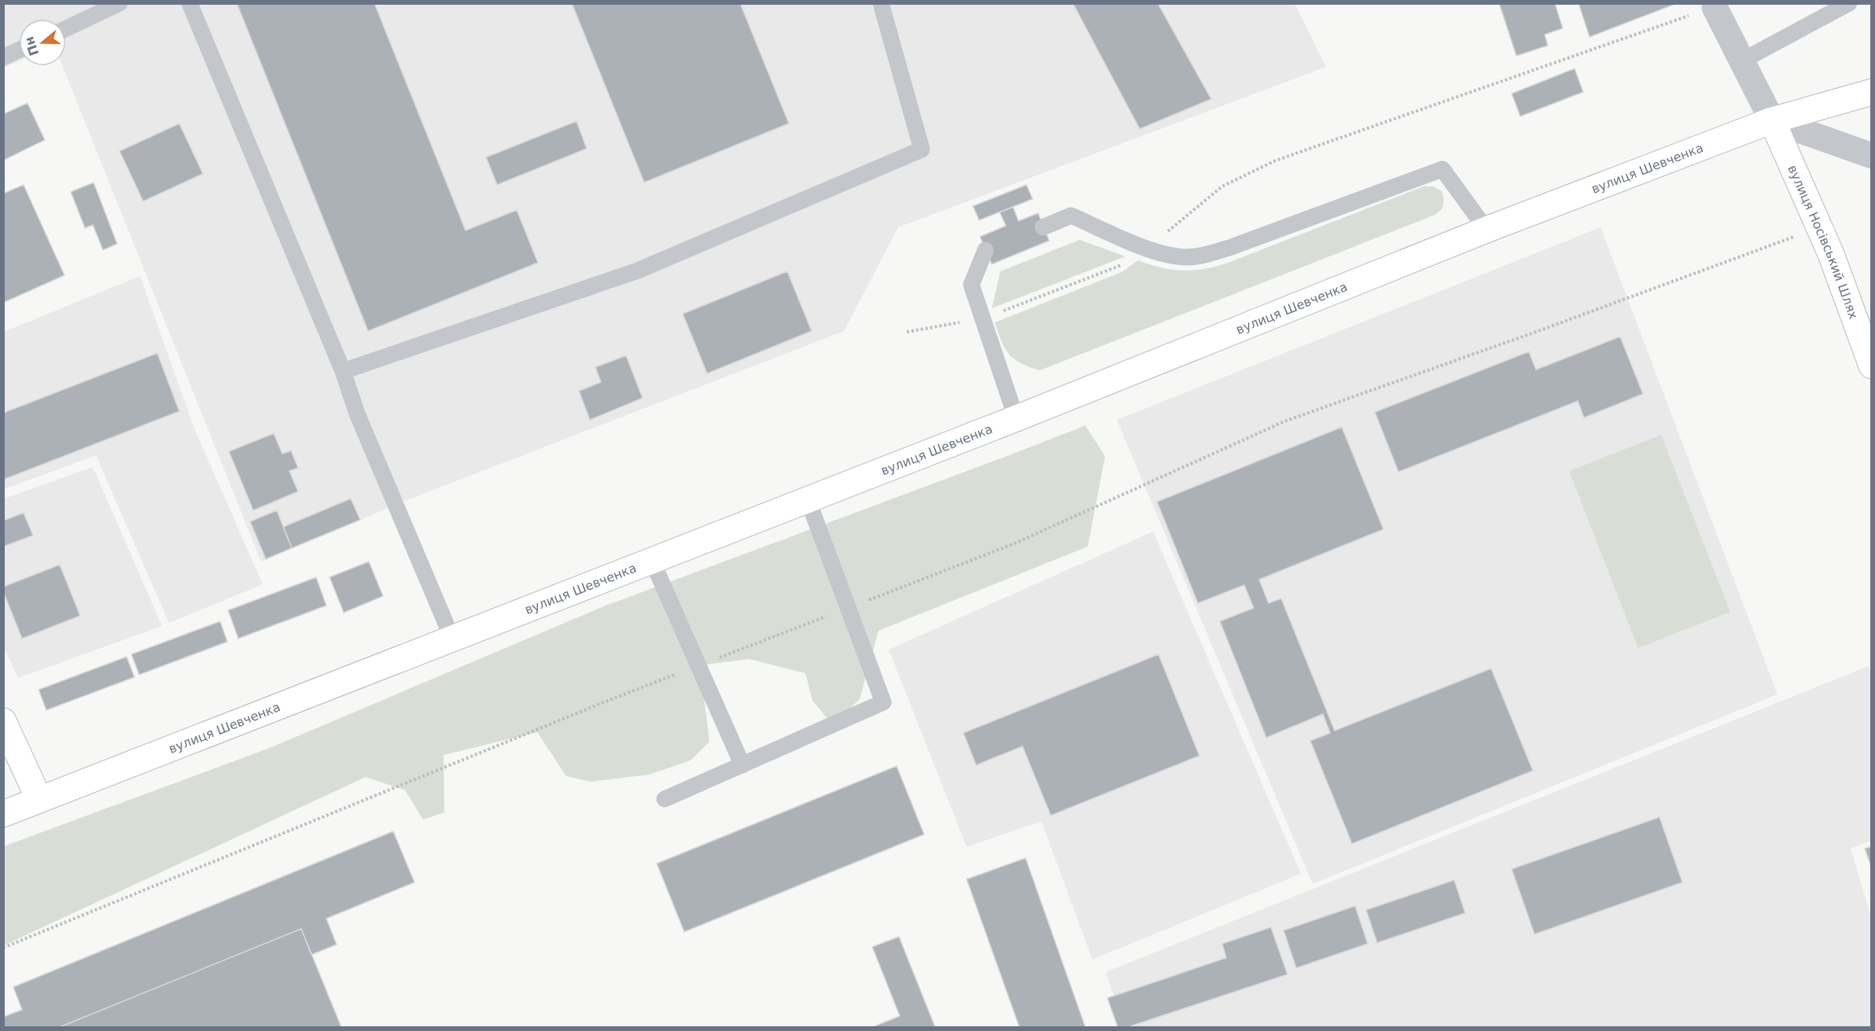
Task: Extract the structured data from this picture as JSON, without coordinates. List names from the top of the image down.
{
  "streets": {
    "main road": ["вулиця Шевченка", "вулиця Носівський Шлях"]
  },
  "crossings": [
    ["вулиця Шевченка", "вулиця Носівський Шлях"]
  ],
  "north": "left"
}
